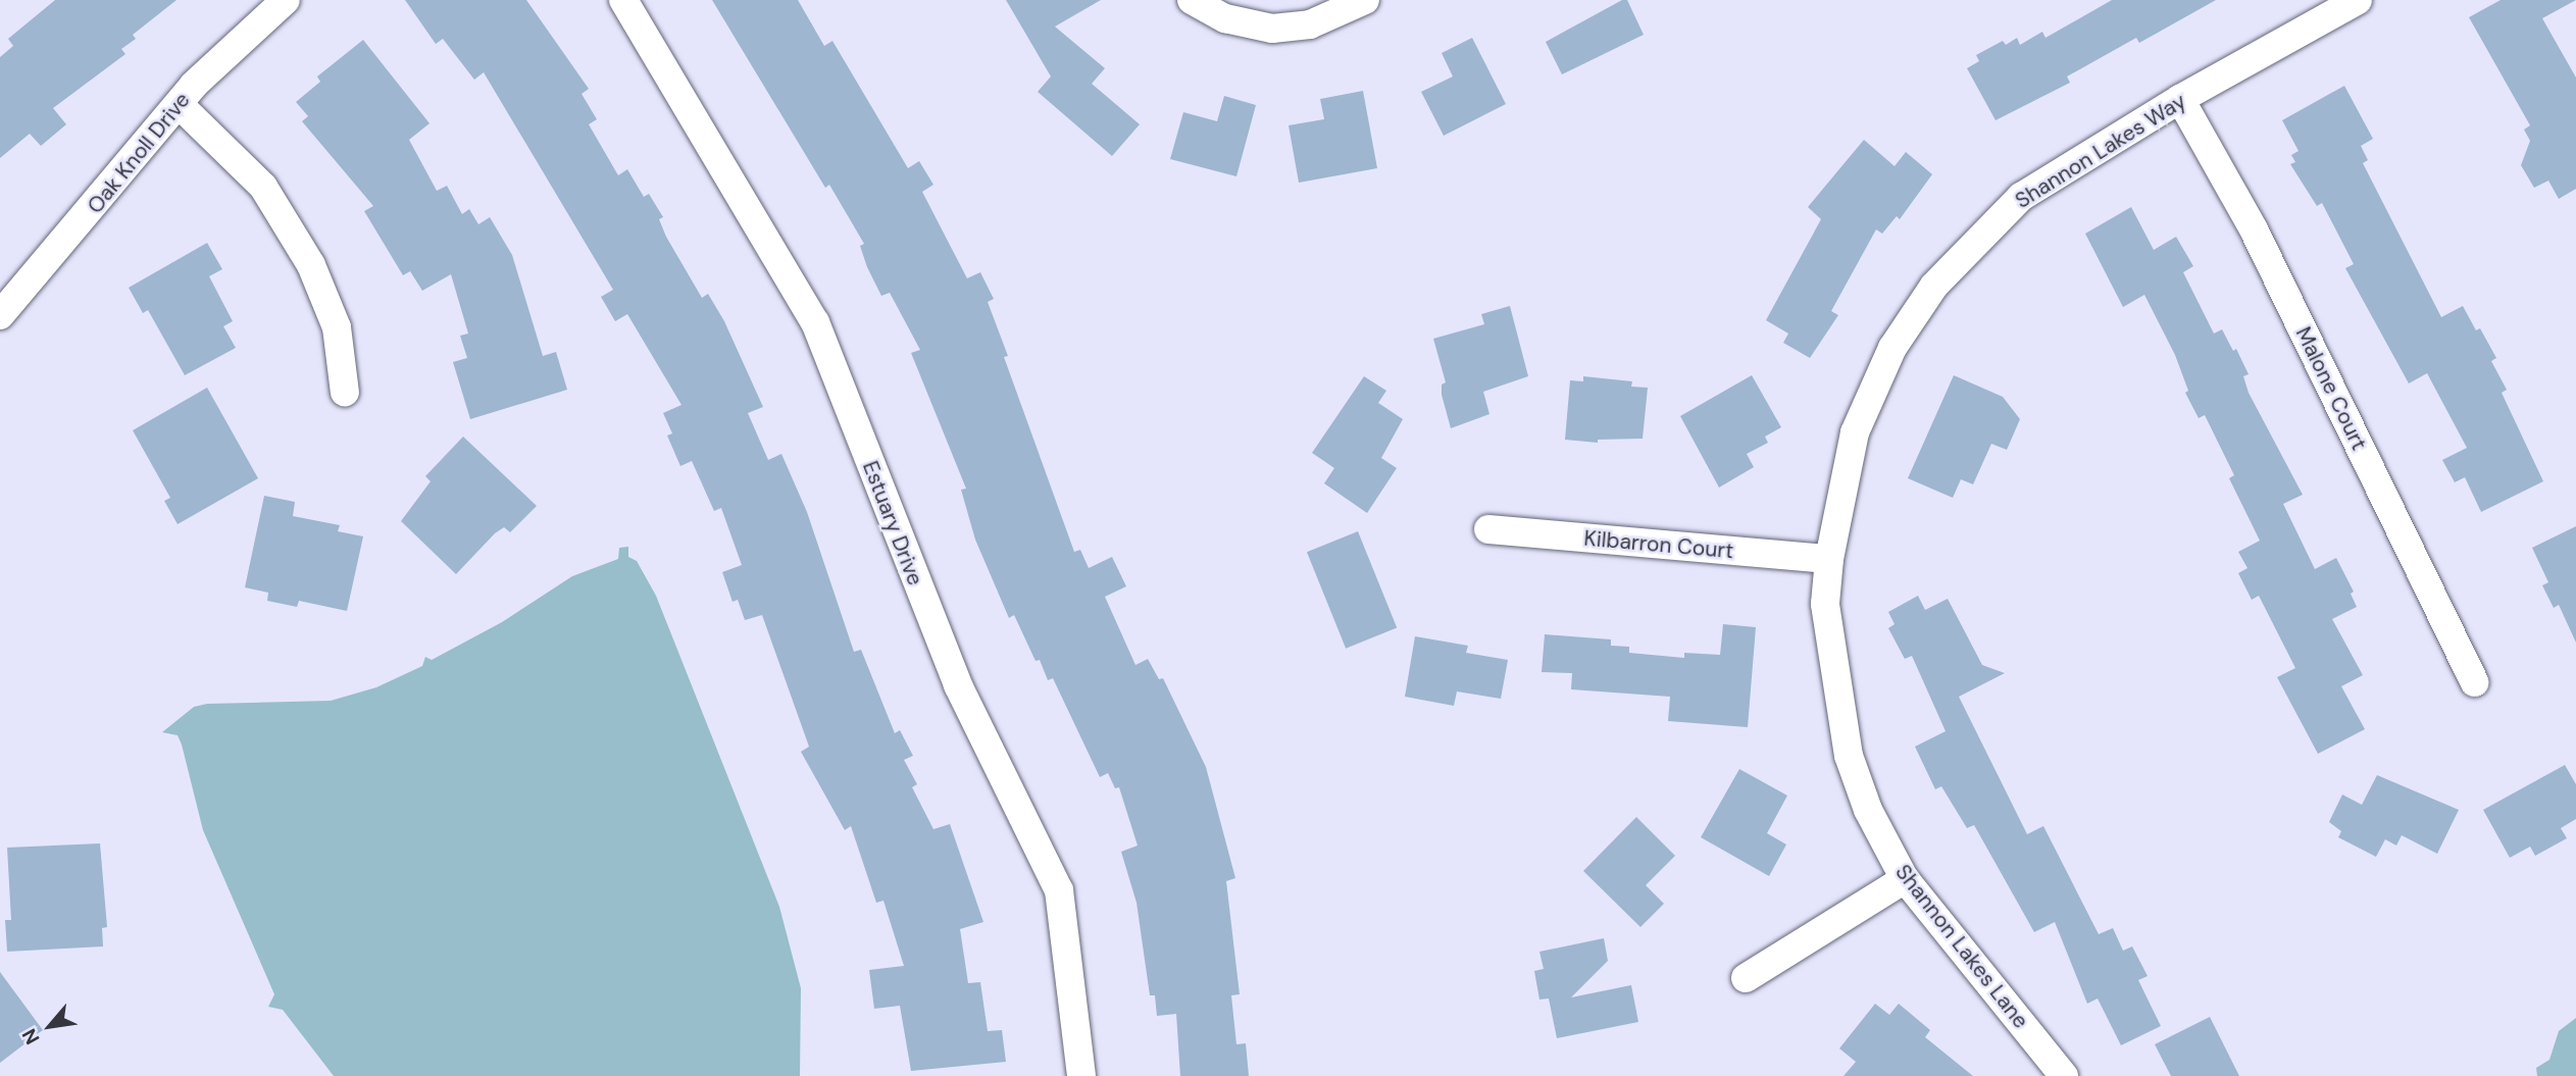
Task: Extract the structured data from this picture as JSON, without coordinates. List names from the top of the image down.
{
  "streets": {
    "street": [
      "Shannon Lakes Way",
      "Oak Knoll Drive",
      "Malone Court",
      "Estuary Drive",
      "Kilbarron Court",
      "Shannon Lakes Lane"
    ]
  },
  "crossings": [
    ["Shannon Lakes Way", "Malone Court"],
    ["Shannon Lakes Way", "Kilbarron Court"],
    ["Shannon Lakes Way", "Shannon Lakes Lane"],
    ["Kilbarron Court", "Shannon Lakes Lane"]
  ],
  "north": "bottom left"
}
